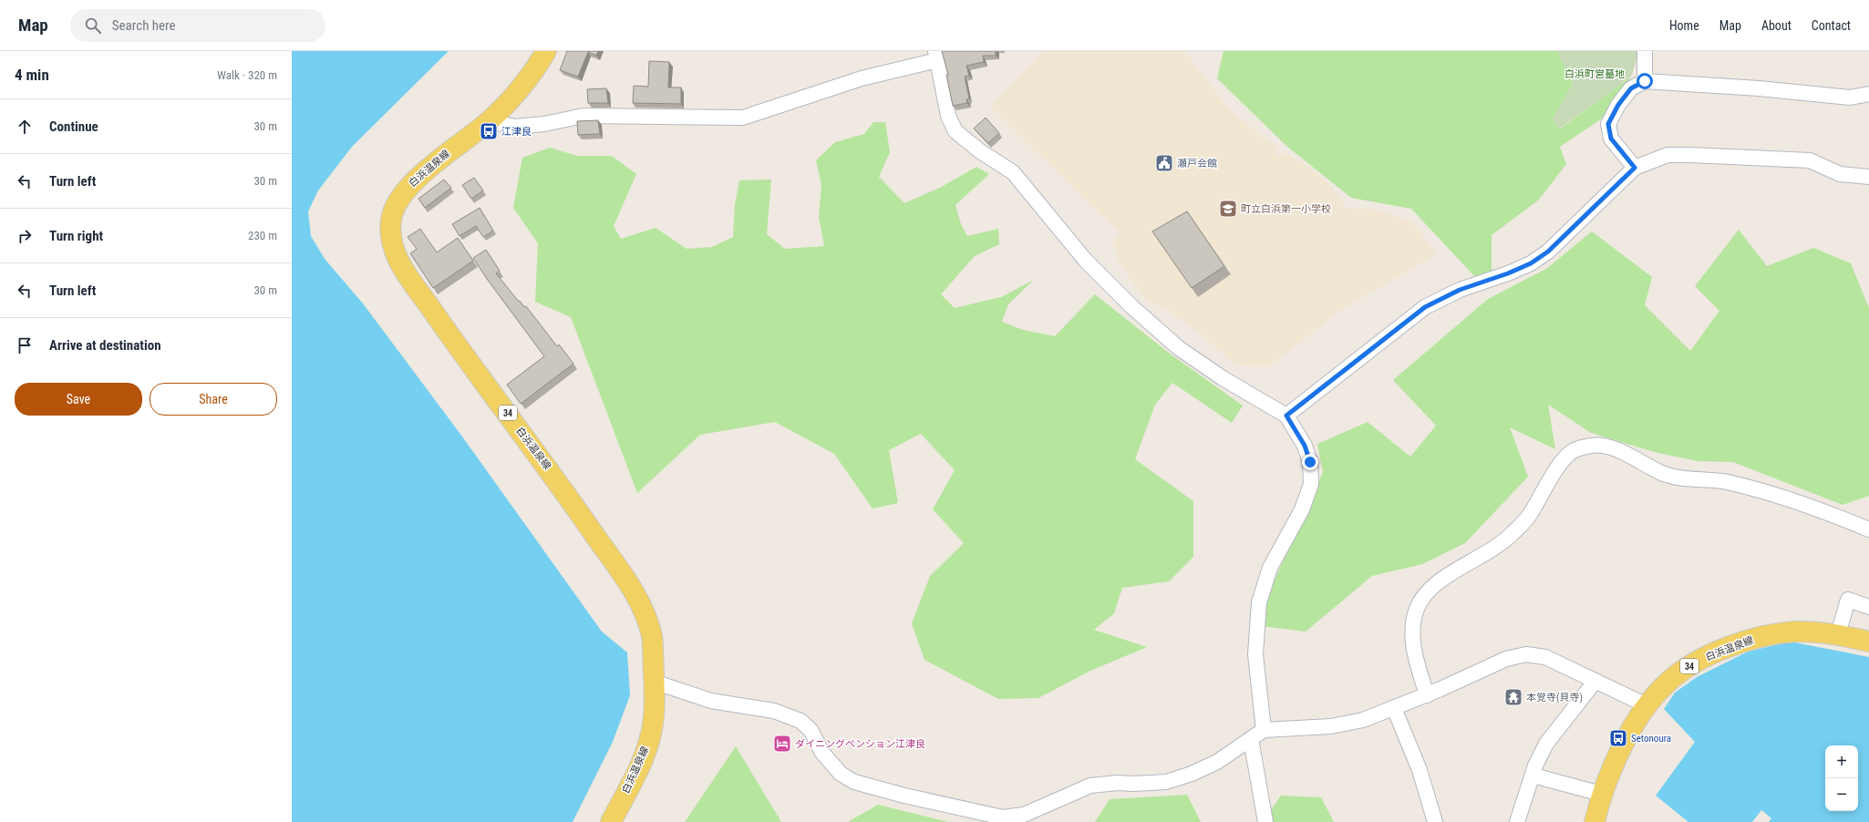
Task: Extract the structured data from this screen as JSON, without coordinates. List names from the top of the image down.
{
  "streets": {
    "main road": ["白浜温泉線", "34"]
  },
  "parks": ["白浜町営墓地"],
  "places": {
    "bus stop": ["江津良", "Setonoura"],
    "public building": ["瀬戸会館"],
    "school or university": ["町立白浜第一小学校"],
    "temple": ["本覚寺(貝寺)"],
    "hotel": ["ダイニングペンション江津良"]
  },
  "page": {
    "header": "Map",
    "search": "Search here",
    "nav": [
      "Home",
      "Map",
      "About",
      "Contact"
    ],
    "heading": ["4 min", "Walk · 320 m"],
    "list": [
      ["Continue", "30 m"],
      ["Turn left", "30 m"],
      ["Turn right", "230 m"],
      ["Turn left", "30 m"],
      "Arrive at destination"
    ],
    "buttons": ["Save", "Share"],
    "map_buttons": ["+", "−"]
  }
}
